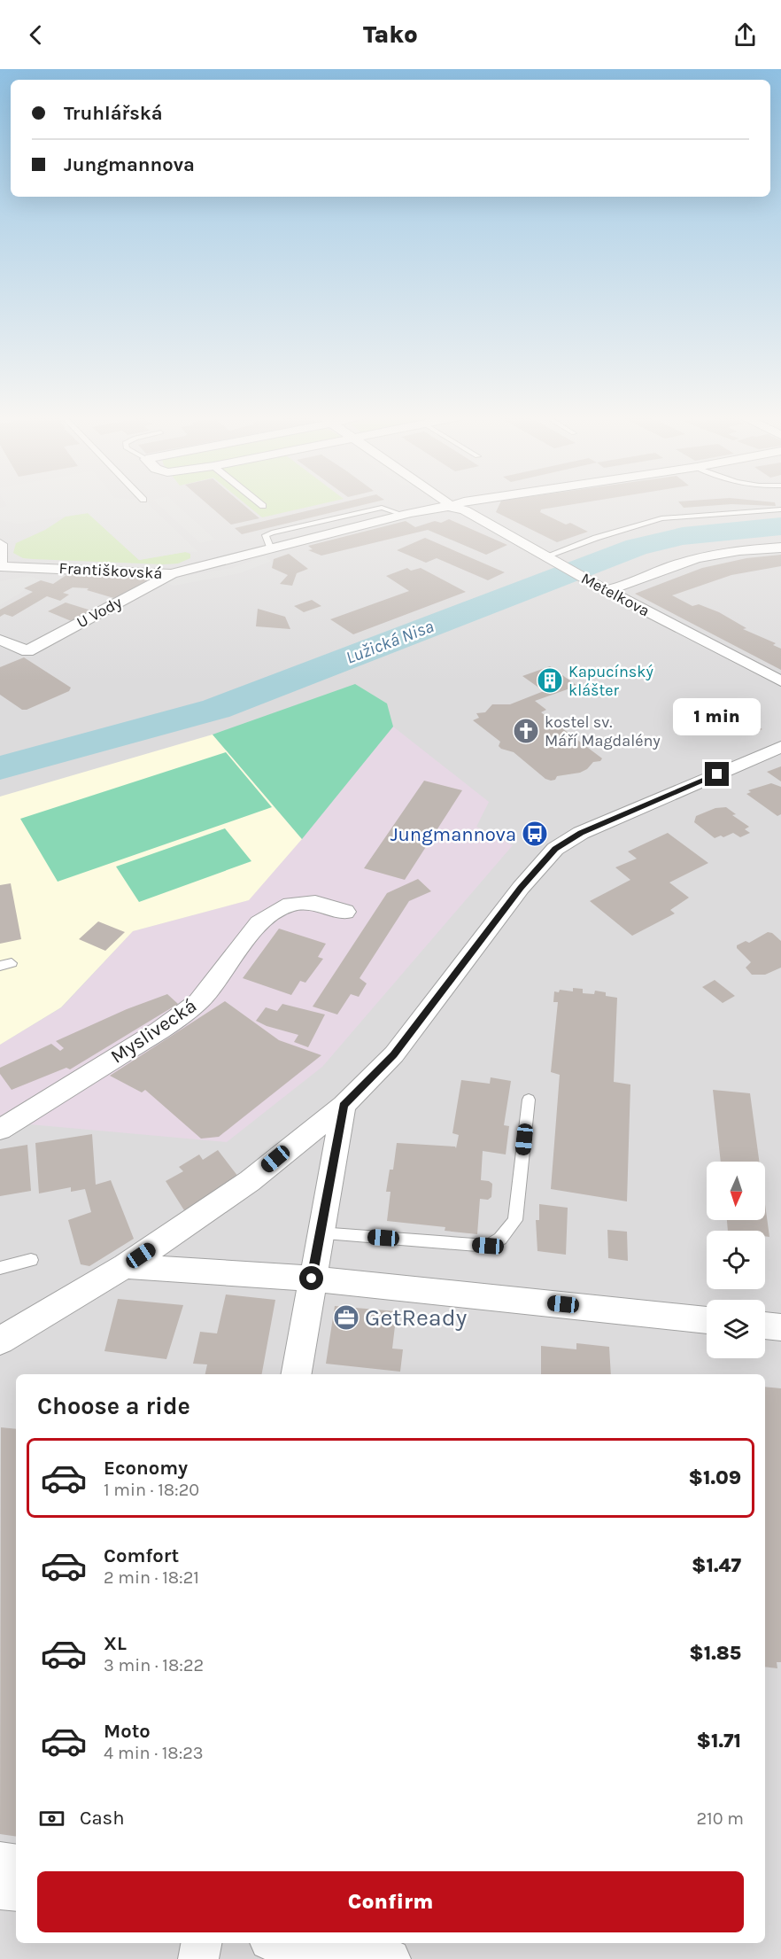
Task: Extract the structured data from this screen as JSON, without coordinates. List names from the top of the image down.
{
  "streets": {
    "street": [
      "Františkovská",
      "Metelkova",
      "U Vody",
      "Myslivecká"
    ]
  },
  "crossings": [
    ["Františkovská", "Metelkova"],
    ["Františkovská", "U Vody"]
  ],
  "water": ["Lužická Nisa"],
  "places": {
    "building": ["Kapucínský klášter"],
    "church": ["kostel sv. Máří Magdalény"],
    "bus stop": ["Jungmannova"],
    "office": ["GetReady"]
  },
  "north": "bottom",
  "page": {
    "header": "Tako",
    "banner": ["Truhlářská", "Jungmannova"],
    "bubble": "1 min",
    "heading": "Choose a ride",
    "list": [
      {
        "name": "Economy",
        "note": "1 min · 18:20",
        "value": "$1.09"
      },
      {
        "name": "Comfort",
        "note": "2 min · 18:21",
        "value": "$1.47"
      },
      {
        "name": "XL",
        "note": "3 min · 18:22",
        "value": "$1.85"
      },
      {
        "name": "Moto",
        "note": "4 min · 18:23",
        "value": "$1.71"
      }
    ],
    "pay": ["Cash", "210 m"],
    "buttons": "Confirm"
  }
}
